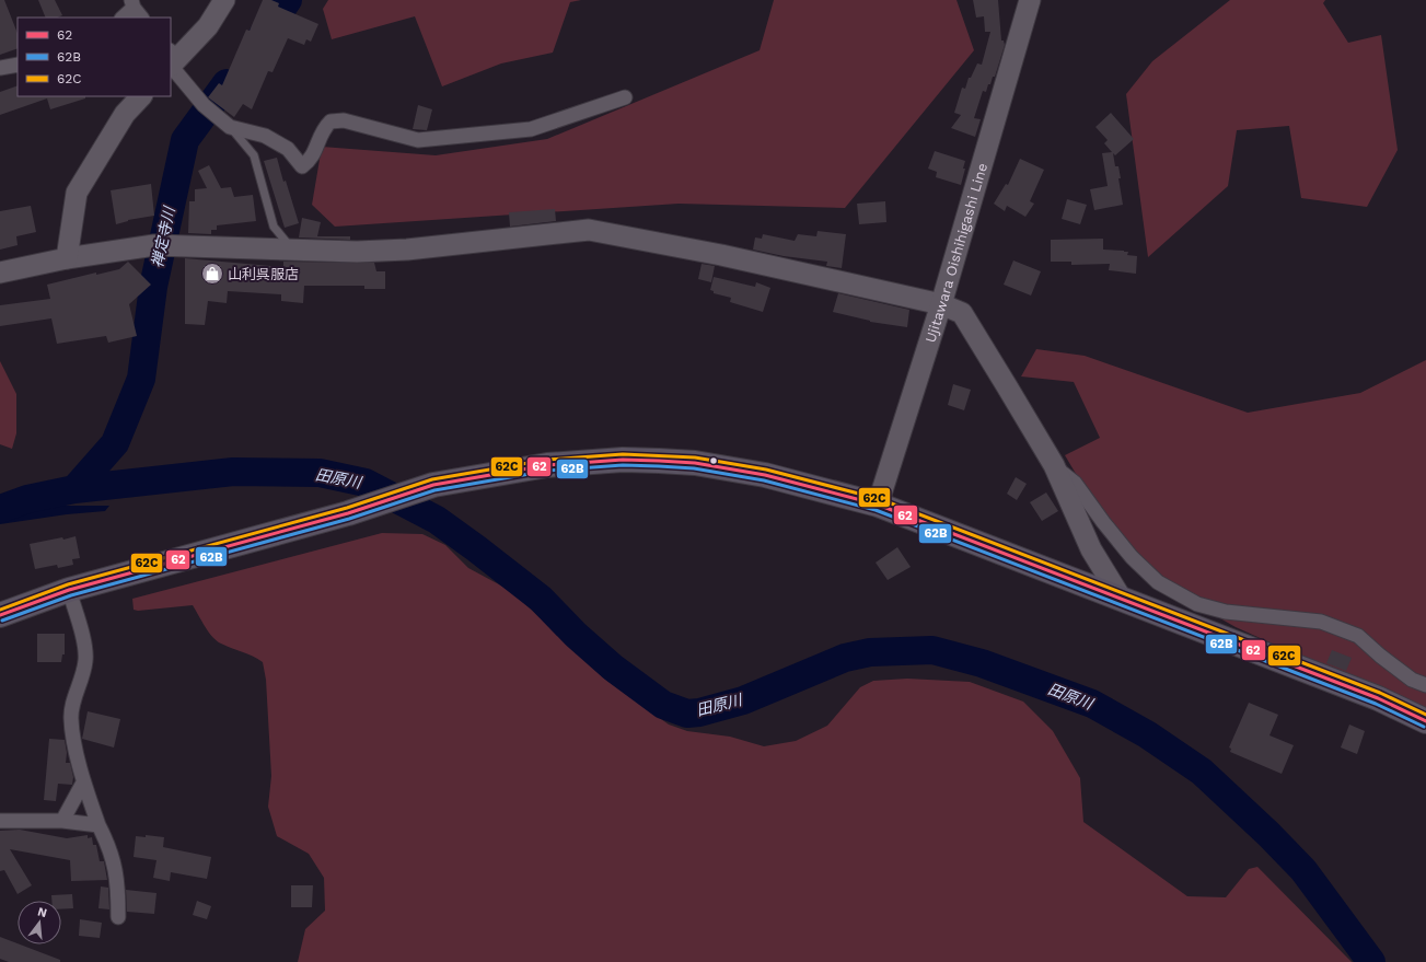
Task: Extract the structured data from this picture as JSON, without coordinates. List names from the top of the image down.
{
  "streets": {
    "street": ["Ujitawara Oishihigashi Line"]
  },
  "water": ["禅定寺川", "田原川"],
  "places": {
    "shop": ["山利呉服店"]
  },
  "lines": ["transit line 62C", "transit line 62", "transit line 62B"],
  "legend": ["62", "62B", "62C"],
  "north": "top"
}
